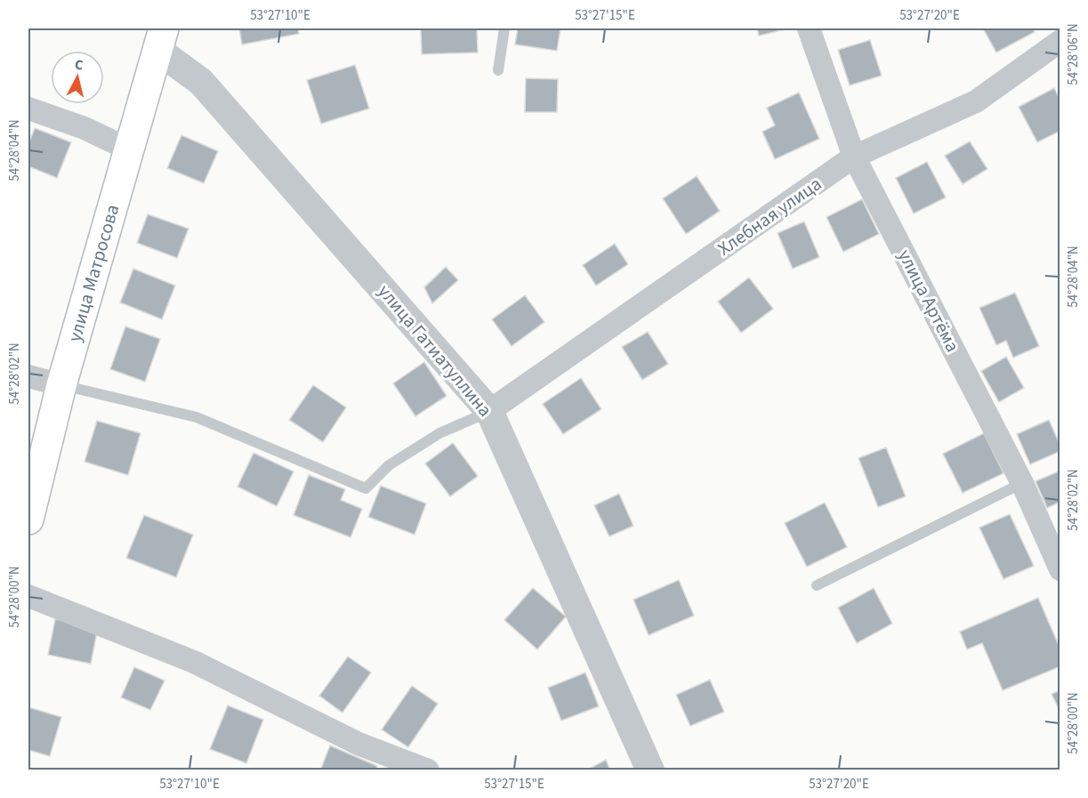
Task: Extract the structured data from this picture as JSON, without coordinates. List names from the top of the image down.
{
  "streets": {
    "main road": ["улица Матросова"],
    "street": ["Хлебная улица", "улица Артёма", "улица Гатиатуллина"]
  },
  "crossings": [
    ["Хлебная улица", "улица Артёма"],
    ["Хлебная улица", "улица Гатиатуллина"],
    ["улица Матросова", "улица Гатиатуллина"]
  ],
  "north": "top",
  "coordinates": [
    "53°27'10\"E",
    "53°27'15\"E",
    "53°27'20\"E",
    "54°28'06\"N",
    "54°28'04\"N",
    "54°28'02\"N",
    "54°28'00\"N"
  ]
}
